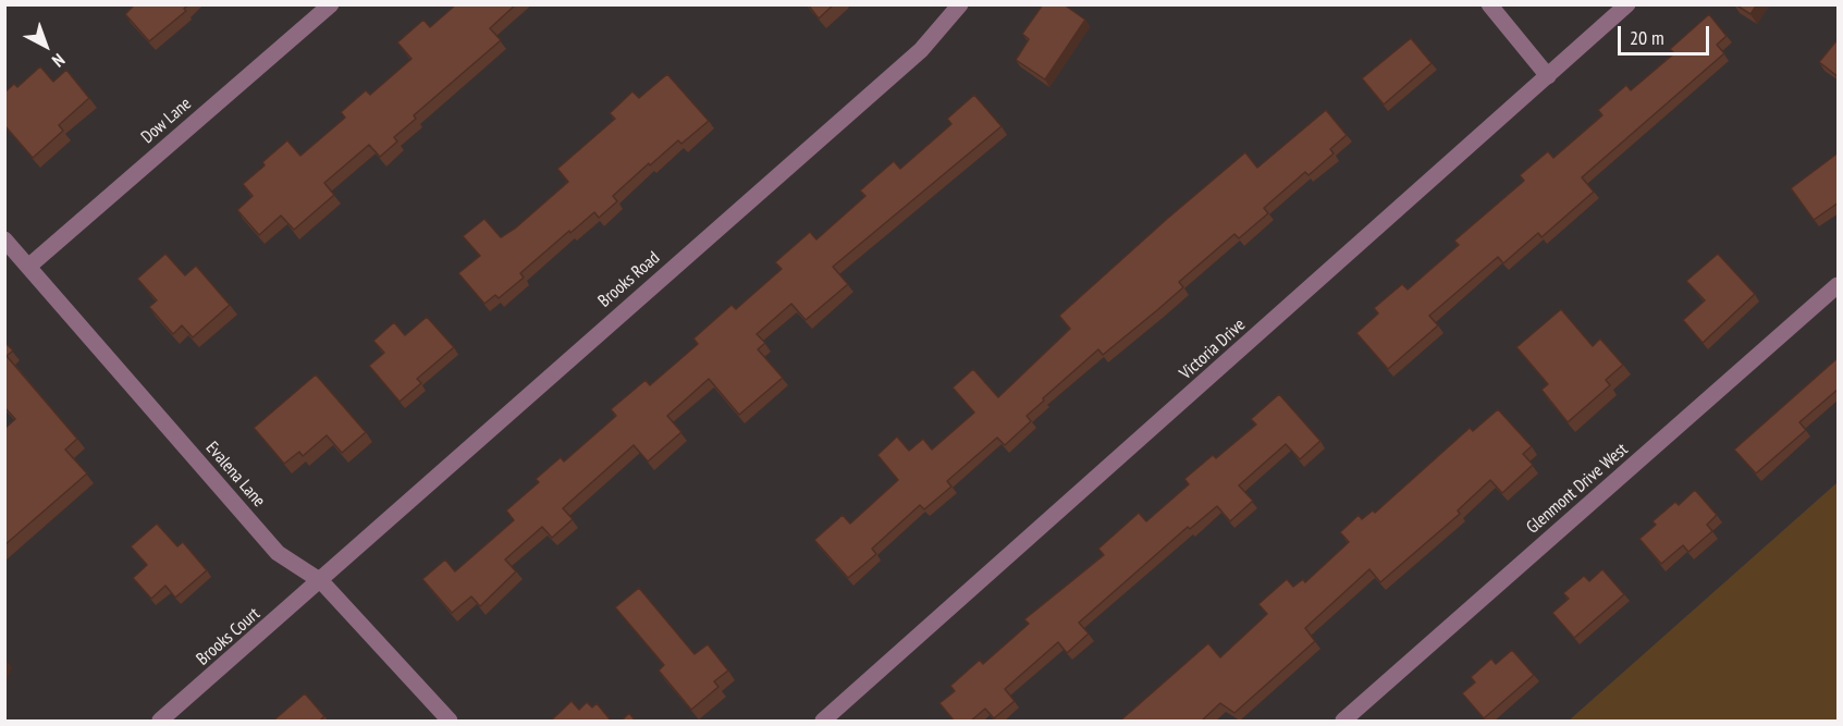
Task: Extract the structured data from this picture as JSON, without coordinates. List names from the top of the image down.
{
  "streets": {
    "street": [
      "Dow Lane",
      "Brooks Road",
      "Victoria Drive",
      "Evalena Lane",
      "Glenmont Drive West",
      "Brooks Court"
    ]
  },
  "crossings": [
    ["Dow Lane", "Evalena Lane"],
    ["Brooks Road", "Evalena Lane"],
    ["Brooks Road", "Brooks Court"],
    ["Evalena Lane", "Brooks Court"]
  ],
  "scale_bar": "20 m",
  "north": "bottom right"
}
